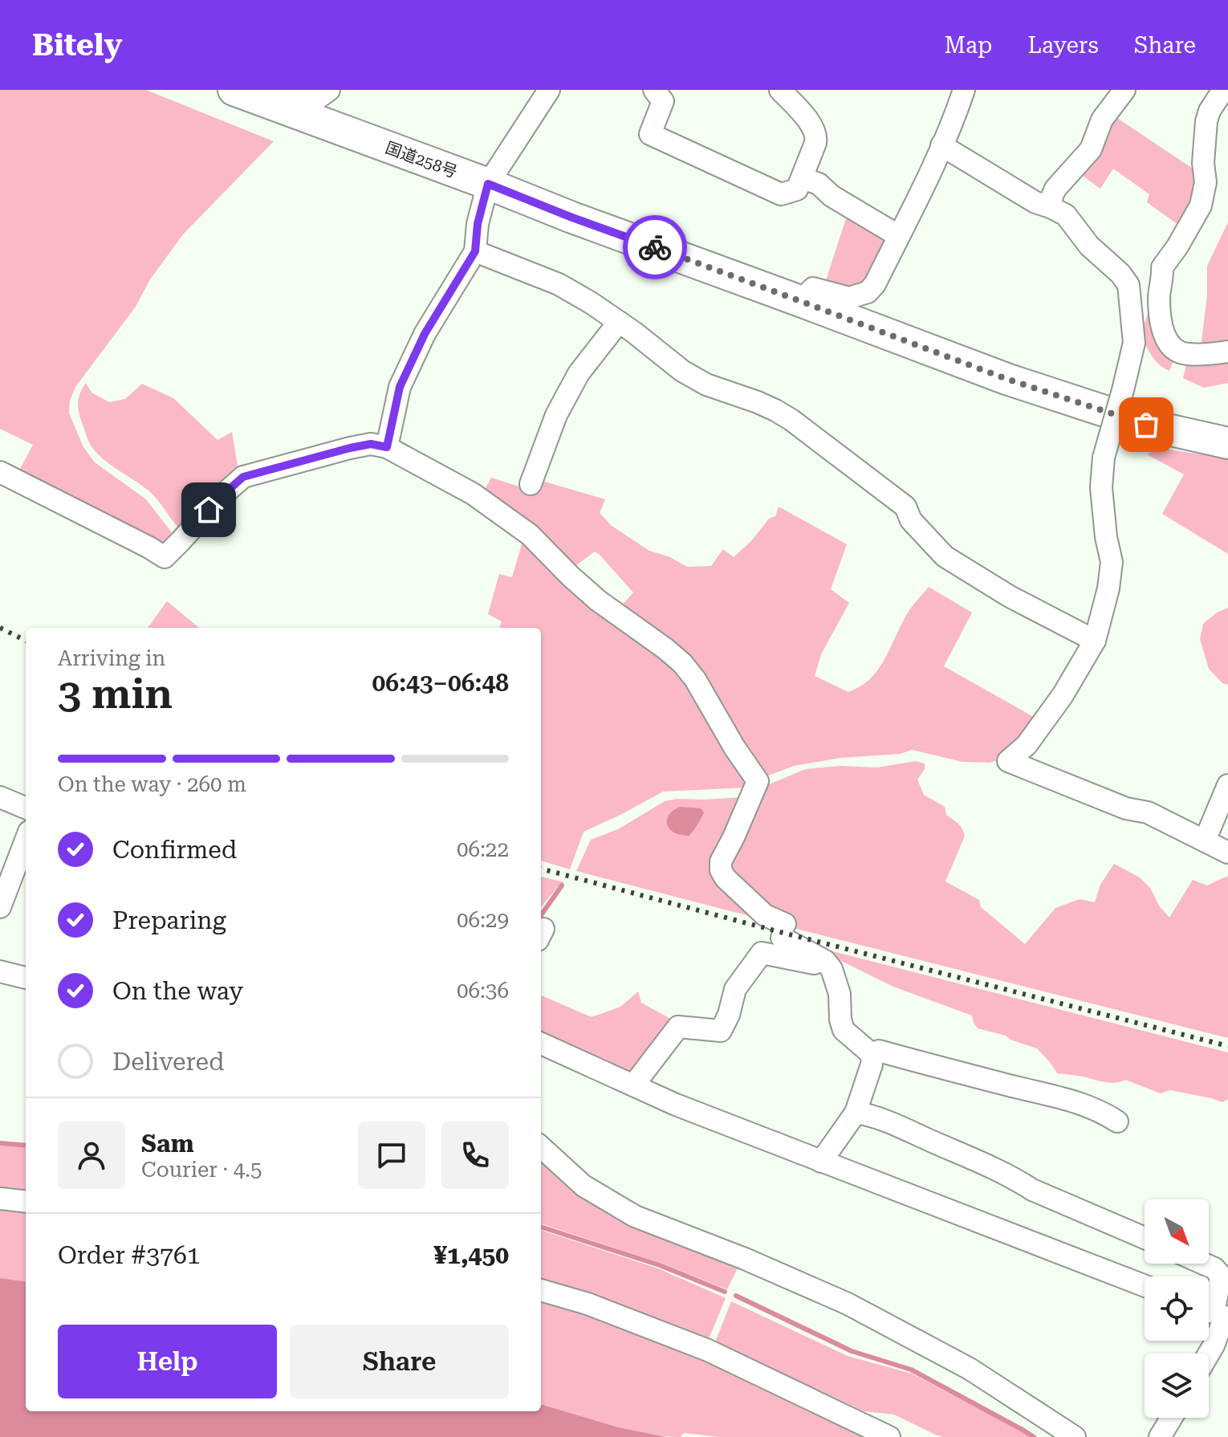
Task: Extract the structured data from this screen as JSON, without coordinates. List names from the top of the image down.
{
  "streets": {
    "highway": ["国道258号"]
  },
  "north": "bottom right",
  "page": {
    "header": "Bitely",
    "nav": ["Map", "Layers", "Share"],
    "heading": ["3 min", "Arriving in", "06:43–06:48"],
    "panel": [
      "Sam",
      "Courier · 4.5",
      "Order #3761",
      "¥1,450"
    ],
    "bar": "On the way · 260 m",
    "list": [
      ["Confirmed", "06:22"],
      ["Preparing", "06:29"],
      ["On the way", "06:36"],
      "Delivered"
    ],
    "buttons": ["Help", "Share"]
  }
}
